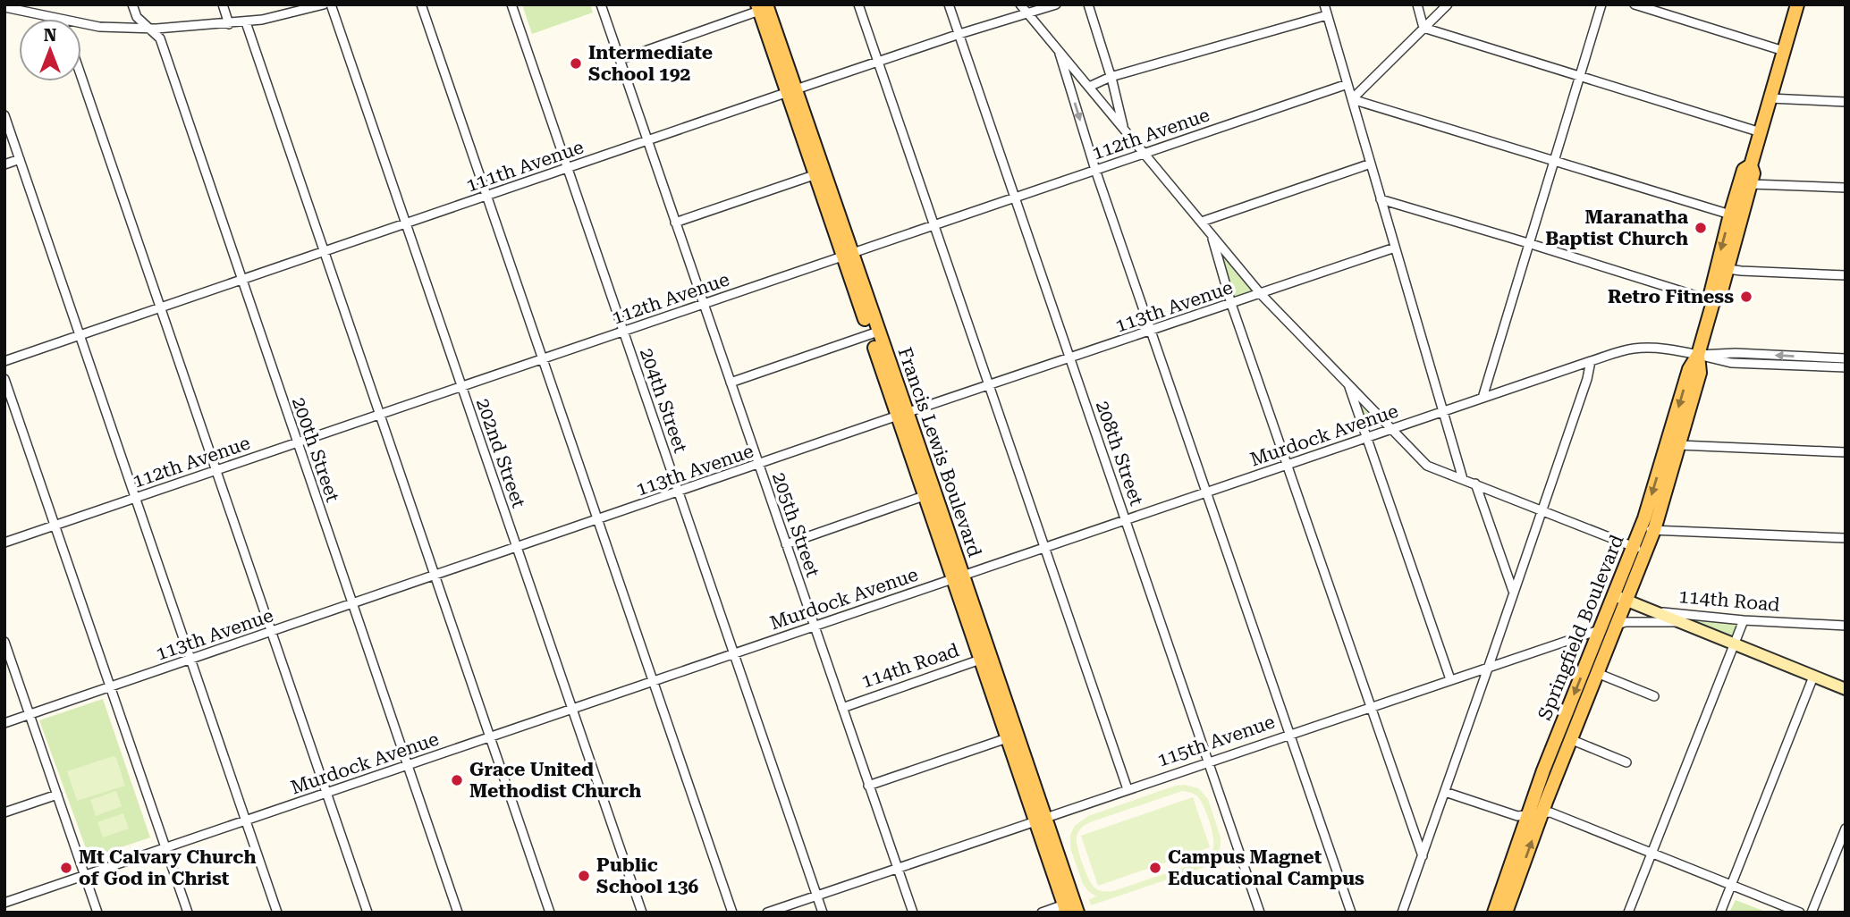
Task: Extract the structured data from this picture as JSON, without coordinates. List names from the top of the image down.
{
  "streets": {
    "main road": [
      "Francis Lewis Boulevard",
      "114th Road",
      "Springfield Boulevard",
      "115th Avenue"
    ],
    "street": [
      "112th Avenue",
      "111th Avenue",
      "113th Avenue",
      "204th Street",
      "Murdock Avenue",
      "200th Street",
      "202nd Street",
      "208th Street",
      "205th Street"
    ]
  },
  "crossings": [
    ["112th Avenue", "204th Street"],
    ["112th Avenue", "200th Street"],
    ["112th Avenue", "Francis Lewis Boulevard"],
    ["112th Avenue", "202nd Street"],
    ["112th Avenue", "208th Street"],
    ["112th Avenue", "205th Street"],
    ["111th Avenue", "204th Street"],
    ["111th Avenue", "200th Street"],
    ["111th Avenue", "Francis Lewis Boulevard"],
    ["111th Avenue", "202nd Street"],
    ["111th Avenue", "208th Street"],
    ["111th Avenue", "205th Street"],
    ["113th Avenue", "204th Street"],
    ["113th Avenue", "200th Street"],
    ["113th Avenue", "Francis Lewis Boulevard"],
    ["113th Avenue", "202nd Street"],
    ["113th Avenue", "208th Street"],
    ["113th Avenue", "205th Street"],
    ["204th Street", "Murdock Avenue"],
    ["204th Street", "115th Avenue"],
    ["Murdock Avenue", "200th Street"],
    ["Murdock Avenue", "Francis Lewis Boulevard"],
    ["Murdock Avenue", "202nd Street"],
    ["Murdock Avenue", "208th Street"],
    ["Murdock Avenue", "205th Street"],
    ["Murdock Avenue", "Springfield Boulevard"],
    ["Francis Lewis Boulevard", "114th Road"],
    ["Francis Lewis Boulevard", "115th Avenue"],
    ["208th Street", "115th Avenue"],
    ["205th Street", "114th Road"],
    ["205th Street", "115th Avenue"],
    ["114th Road", "Springfield Boulevard"],
    ["114th Road", "115th Avenue"],
    ["Springfield Boulevard", "115th Avenue"]
  ],
  "places": [
    "Intermediate School 192",
    "Maranatha Baptist Church",
    "Retro Fitness",
    "Grace United Methodist Church",
    "Mt Calvary Church of God in Christ",
    "Campus Magnet Educational Campus",
    "Public School 136"
  ],
  "north": "top"
}
